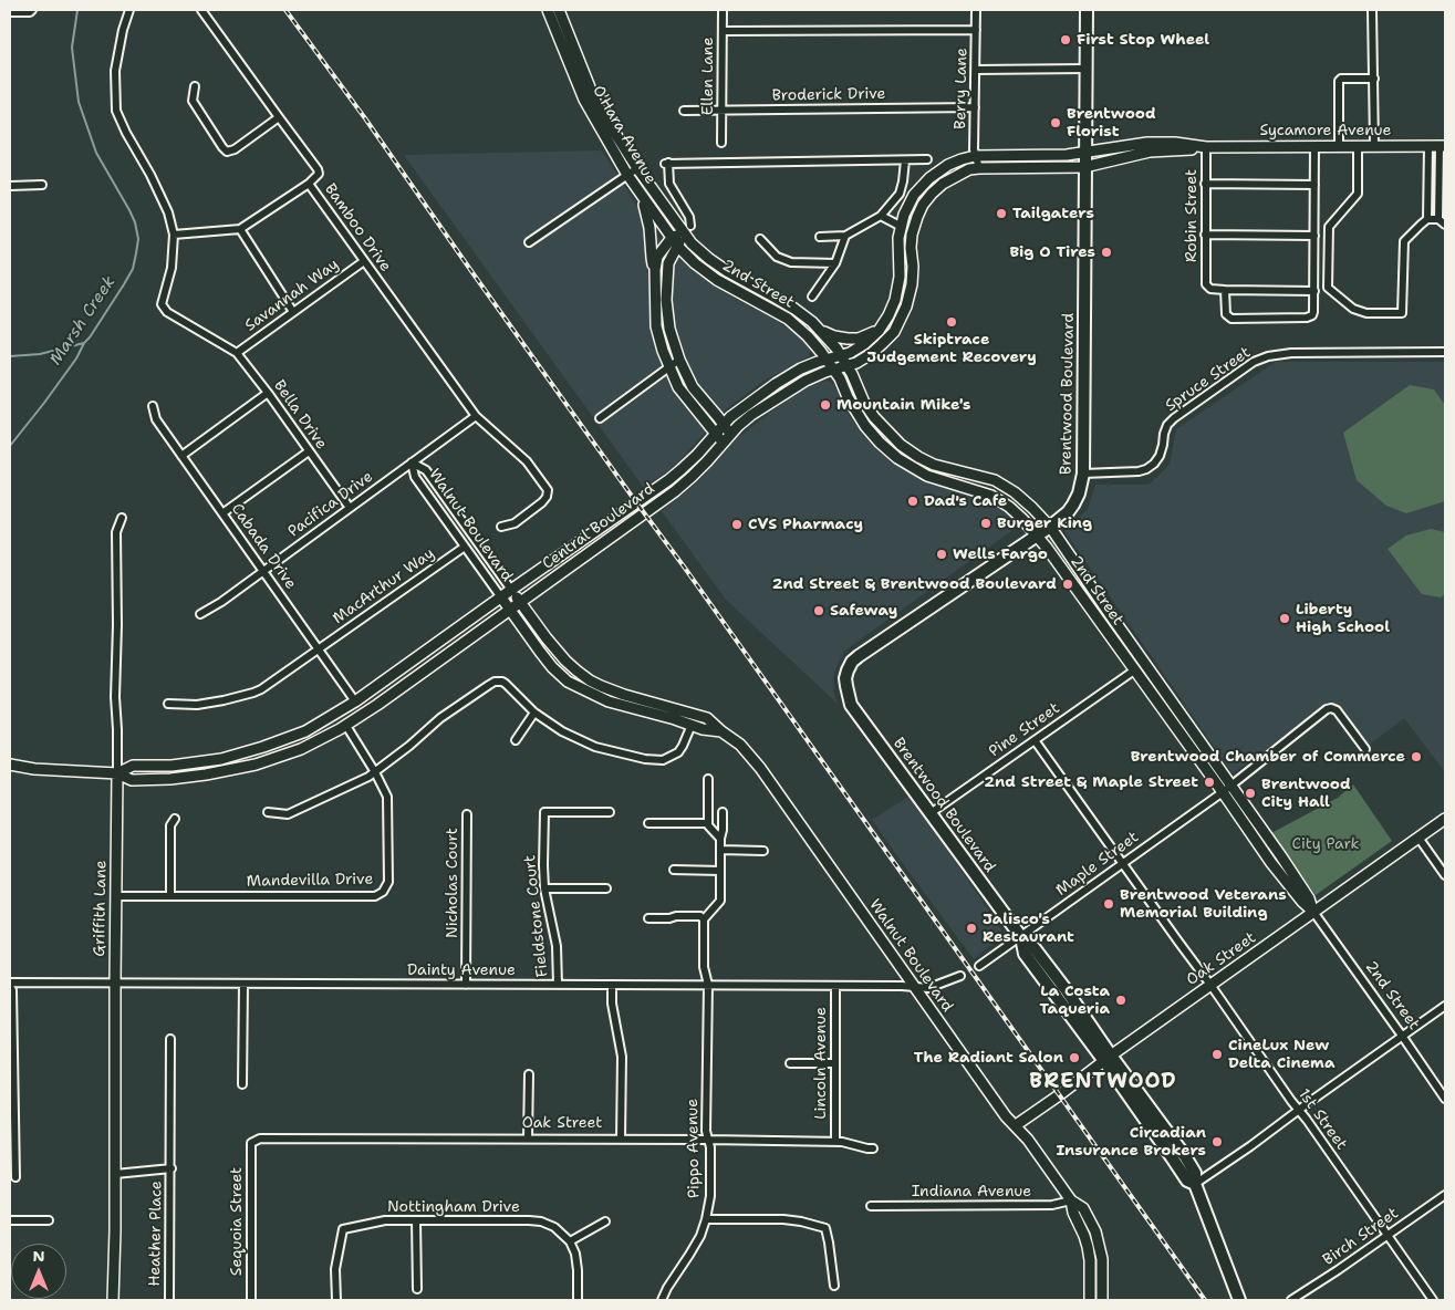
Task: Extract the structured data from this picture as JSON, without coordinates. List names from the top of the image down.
{
  "streets": {
    "main road": ["Brentwood Boulevard"],
    "street": [
      "Ellen Lane",
      "Berry Lane",
      "Broderick Drive",
      "Sycamore Avenue",
      "O'Hara Avenue",
      "Robin Street",
      "Bamboo Drive",
      "2nd Street",
      "Savannah Way",
      "Spruce Street",
      "Bella Drive",
      "Pacifica Drive",
      "Walnut Boulevard",
      "Central Boulevard",
      "Cabada Drive",
      "MacArthur Way",
      "Pine Street",
      "Maple Street",
      "Mandevilla Drive",
      "Nicholas Court",
      "Griffith Lane",
      "Fieldstone Court",
      "Oak Street",
      "Dainty Avenue",
      "Lincoln Avenue",
      "1st Street",
      "Pippo Avenue",
      "Indiana Avenue",
      "Nottingham Drive",
      "Sequoia Street",
      "Heather Place",
      "Birch Street"
    ]
  },
  "crossings": [
    ["Ellen Lane", "Broderick Drive"],
    ["Berry Lane", "Broderick Drive"],
    ["Berry Lane", "Sycamore Avenue"],
    ["Berry Lane", "Central Boulevard"],
    ["Sycamore Avenue", "Robin Street"],
    ["Sycamore Avenue", "Brentwood Boulevard"],
    ["Sycamore Avenue", "Central Boulevard"],
    ["O'Hara Avenue", "2nd Street"],
    ["Bamboo Drive", "Savannah Way"],
    ["Bamboo Drive", "Bella Drive"],
    ["Bamboo Drive", "Pacifica Drive"],
    ["2nd Street", "Brentwood Boulevard"],
    ["2nd Street", "Central Boulevard"],
    ["2nd Street", "Pine Street"],
    ["2nd Street", "Maple Street"],
    ["2nd Street", "Oak Street"],
    ["Savannah Way", "Bella Drive"],
    ["Spruce Street", "Brentwood Boulevard"],
    ["Brentwood Boulevard", "Pine Street"],
    ["Brentwood Boulevard", "Maple Street"],
    ["Brentwood Boulevard", "Oak Street"],
    ["Bella Drive", "Pacifica Drive"],
    ["Pacifica Drive", "Walnut Boulevard"],
    ["Pacifica Drive", "Cabada Drive"],
    ["Walnut Boulevard", "Central Boulevard"],
    ["Walnut Boulevard", "MacArthur Way"],
    ["Walnut Boulevard", "Oak Street"],
    ["Walnut Boulevard", "Dainty Avenue"],
    ["Walnut Boulevard", "Indiana Avenue"],
    ["Central Boulevard", "Cabada Drive"],
    ["Central Boulevard", "Mandevilla Drive"],
    ["Central Boulevard", "Griffith Lane"],
    ["Cabada Drive", "MacArthur Way"],
    ["Pine Street", "1st Street"],
    ["Maple Street", "1st Street"],
    ["Mandevilla Drive", "Griffith Lane"],
    ["Nicholas Court", "Dainty Avenue"],
    ["Griffith Lane", "Dainty Avenue"],
    ["Griffith Lane", "Heather Place"],
    ["Fieldstone Court", "Dainty Avenue"],
    ["Oak Street", "Lincoln Avenue"],
    ["Oak Street", "1st Street"],
    ["Oak Street", "Pippo Avenue"],
    ["Oak Street", "Sequoia Street"],
    ["Dainty Avenue", "Lincoln Avenue"],
    ["Dainty Avenue", "Pippo Avenue"],
    ["1st Street", "Birch Street"]
  ],
  "districts": ["BRENTWOOD"],
  "water": ["Marsh Creek"],
  "parks": ["City Park"],
  "places": [
    "First Stop Wheel",
    "Brentwood Florist",
    "Tailgaters",
    "Big O Tires",
    "Skiptrace Judgement Recovery",
    "Mountain Mike's",
    "Dad's Cafe",
    "Burger King",
    "CVS Pharmacy",
    "Wells Fargo",
    "2nd Street & Brentwood Boulevard",
    "Safeway",
    "Liberty High School",
    "Brentwood Chamber of Commerce",
    "2nd Street & Maple Street",
    "Brentwood City Hall",
    "Brentwood Veterans Memorial Building",
    "Jalisco's Restaurant",
    "La Costa Taqueria",
    "CineLux New Delta Cinema",
    "The Radiant Salon",
    "Circadian Insurance Brokers"
  ],
  "north": "top"
}
